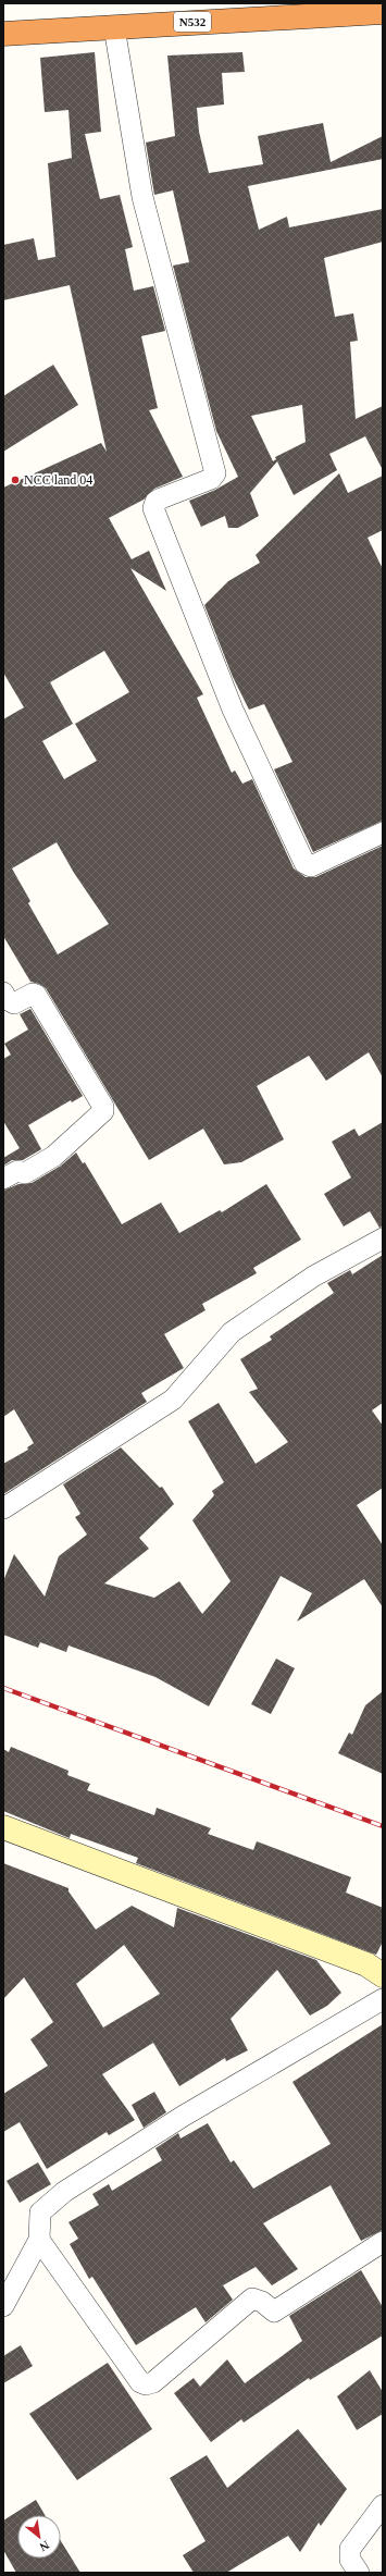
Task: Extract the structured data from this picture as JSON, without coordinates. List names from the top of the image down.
{
  "streets": {
    "highway": ["N532"]
  },
  "places": ["NCC land 04"],
  "north": "bottom right"
}
